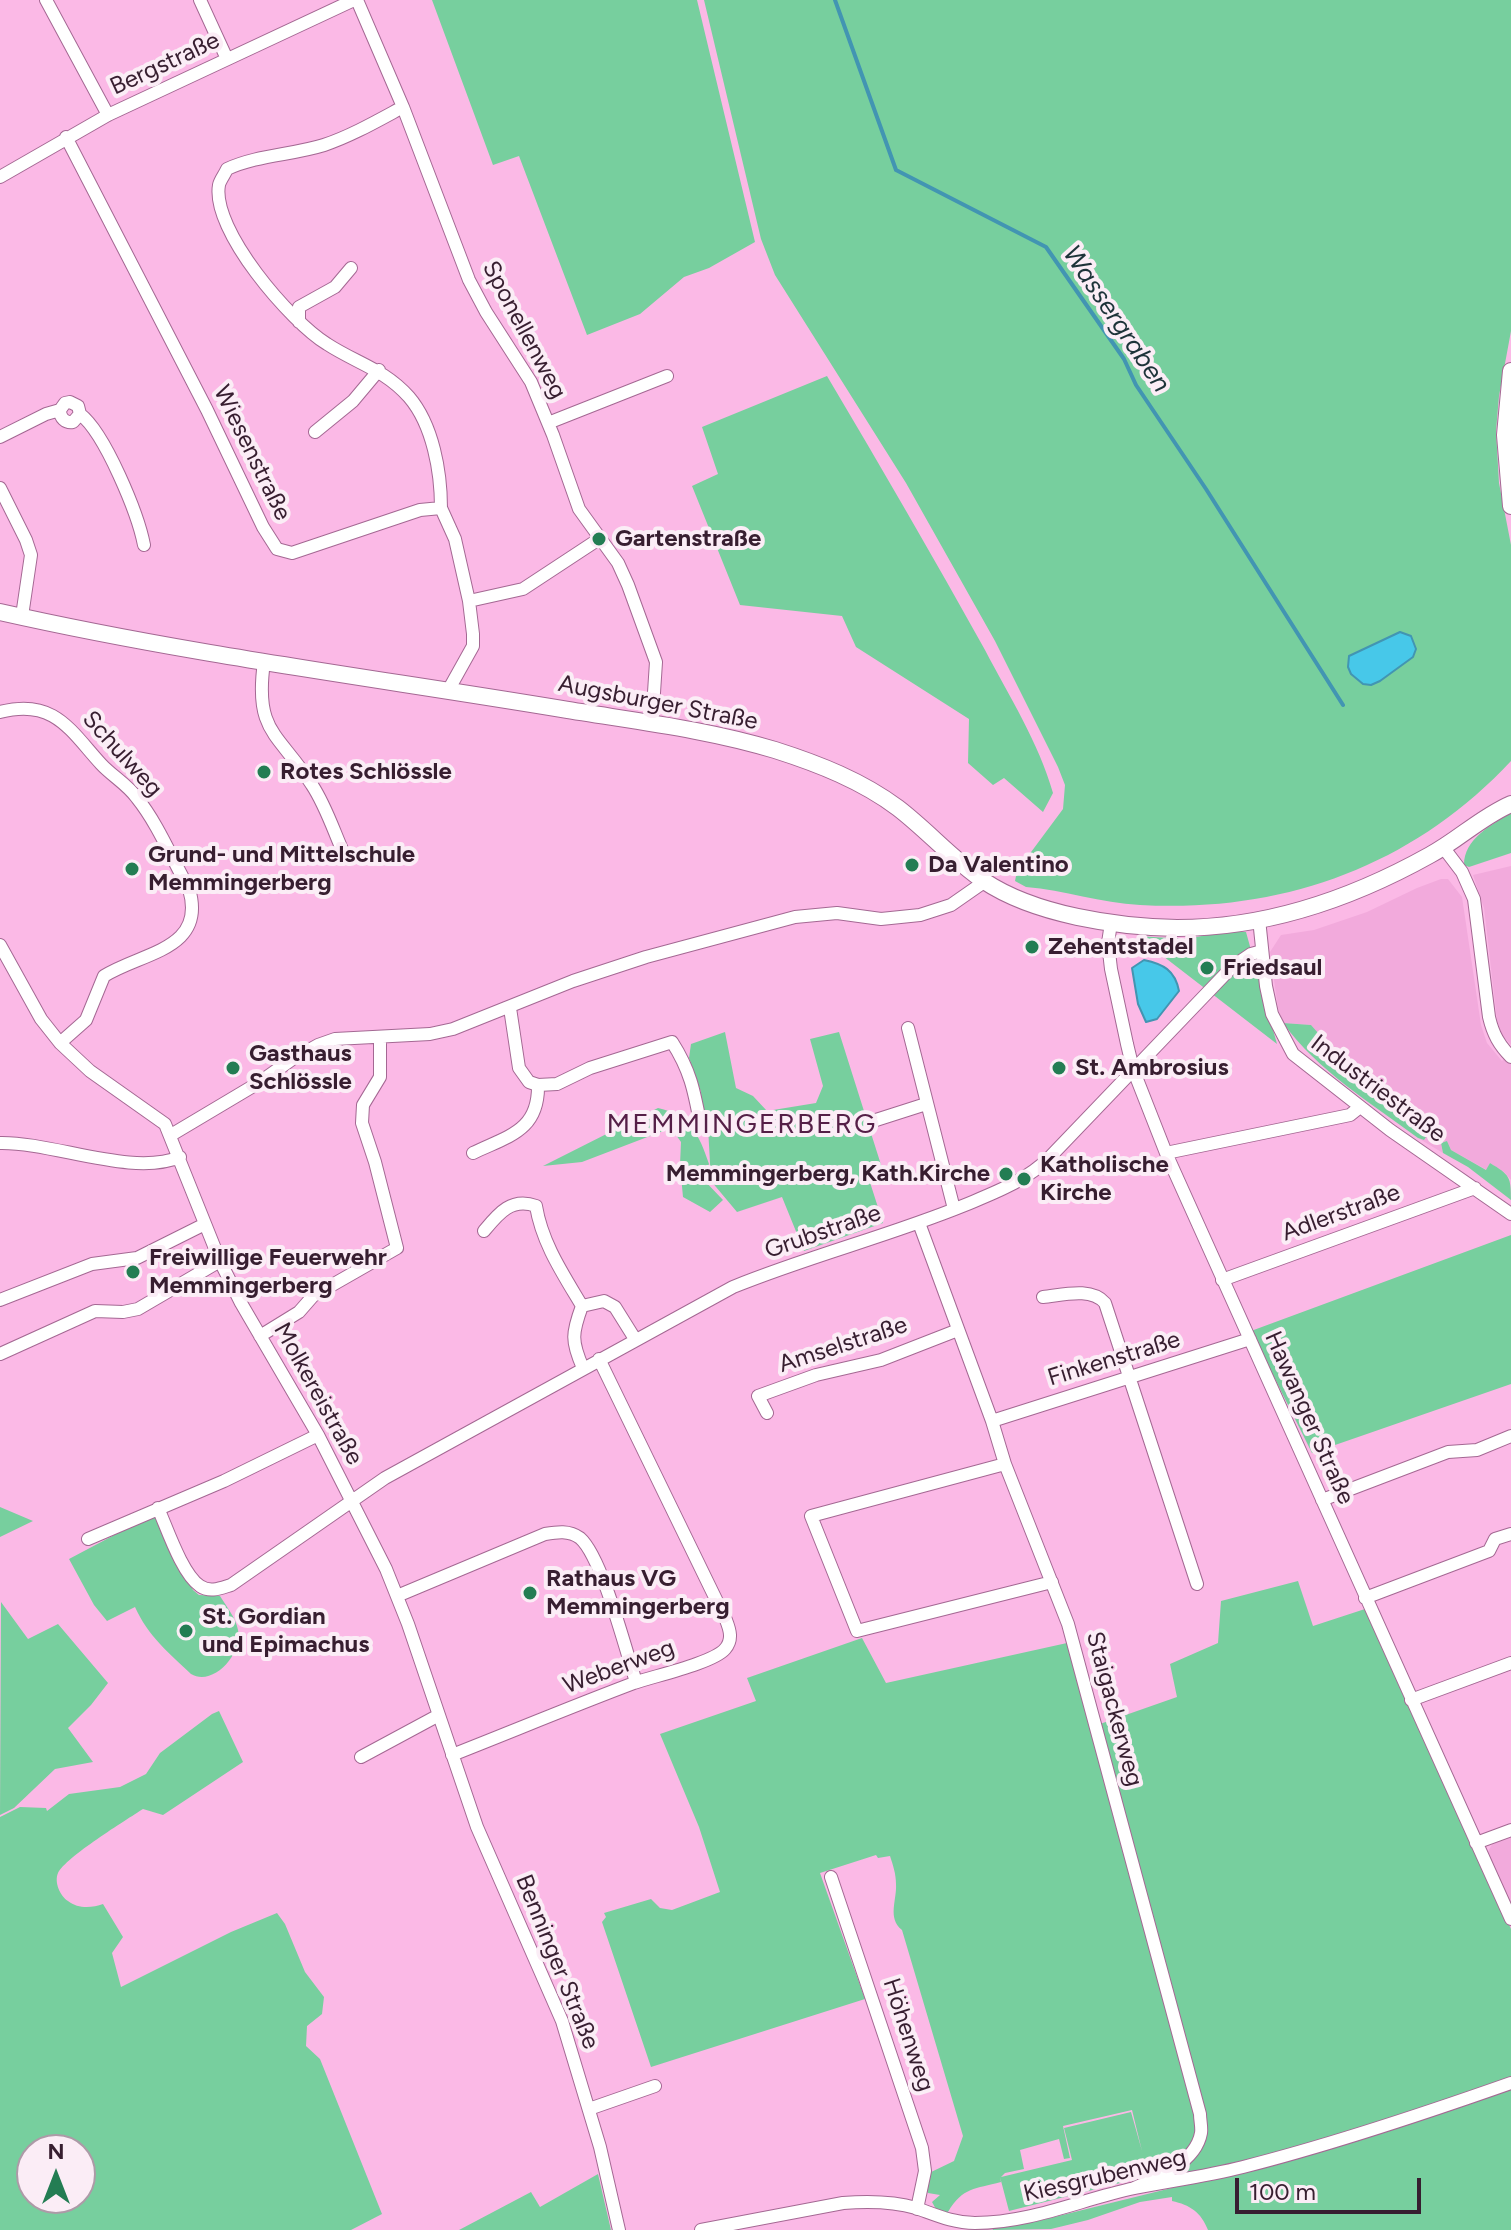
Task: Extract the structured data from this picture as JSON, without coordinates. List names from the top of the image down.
{
  "streets": {
    "street": [
      "Bergstraße",
      "Sponellenweg",
      "Wiesenstraße",
      "Augsburger Straße",
      "Schulweg",
      "Industriestraße",
      "Adlerstraße",
      "Grubstraße",
      "Amselstraße",
      "Finkenstraße",
      "Molkereistraße",
      "Hawanger Straße",
      "Weberweg",
      "Staigackerweg",
      "Benninger Straße",
      "Höhenweg",
      "Kiesgrubenweg"
    ]
  },
  "crossings": [
    ["Bergstraße", "Sponellenweg"],
    ["Bergstraße", "Wiesenstraße"],
    ["Sponellenweg", "Augsburger Straße"],
    ["Augsburger Straße", "Industriestraße"],
    ["Augsburger Straße", "Hawanger Straße"],
    ["Industriestraße", "Adlerstraße"],
    ["Industriestraße", "Grubstraße"],
    ["Adlerstraße", "Hawanger Straße"],
    ["Grubstraße", "Molkereistraße"],
    ["Grubstraße", "Hawanger Straße"],
    ["Grubstraße", "Weberweg"],
    ["Grubstraße", "Staigackerweg"],
    ["Grubstraße", "Benninger Straße"],
    ["Amselstraße", "Staigackerweg"],
    ["Finkenstraße", "Hawanger Straße"],
    ["Finkenstraße", "Staigackerweg"],
    ["Molkereistraße", "Benninger Straße"],
    ["Weberweg", "Benninger Straße"],
    ["Staigackerweg", "Kiesgrubenweg"],
    ["Höhenweg", "Kiesgrubenweg"]
  ],
  "districts": ["MEMMINGERBERG"],
  "water": ["Wassergraben"],
  "places": [
    "Gartenstraße",
    "Rotes Schlössle",
    "Da Valentino",
    "Grund- und Mittelschule Memmingerberg",
    "Zehentstadel",
    "Friedsaul",
    "Gasthaus Schlössle",
    "St. Ambrosius",
    "Memmingerberg, Kath.Kirche",
    "Katholische Kirche",
    "Freiwillige Feuerwehr Memmingerberg",
    "Rathaus VG Memmingerberg",
    "St. Gordian und Epimachus"
  ],
  "scale_bar": "100 m",
  "north": "top"
}
